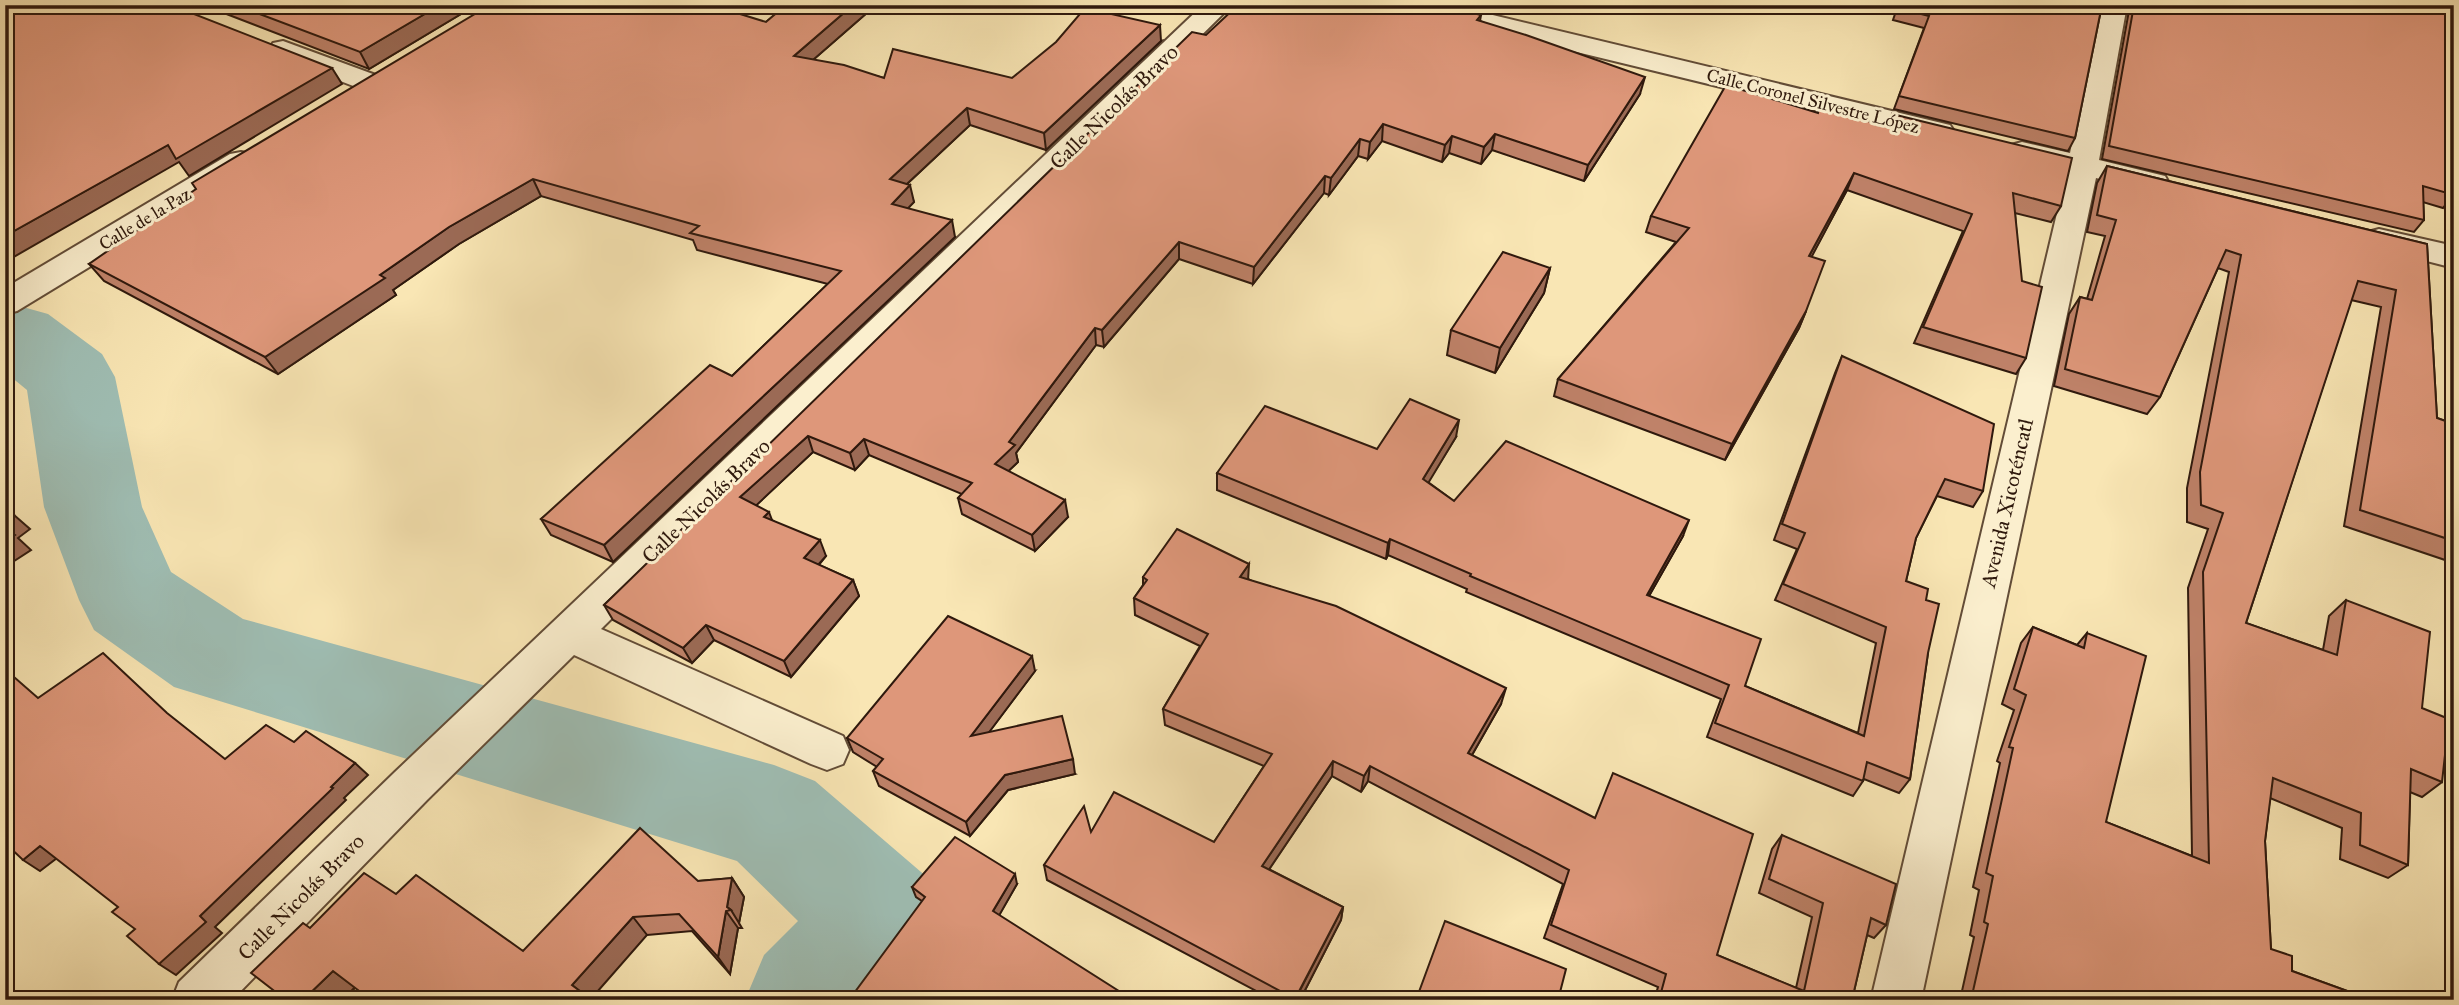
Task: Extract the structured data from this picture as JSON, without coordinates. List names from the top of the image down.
{
  "streets": {
    "street": [
      "Calle Coronel Silvestre López",
      "Calle Nicolás Bravo",
      "Calle de la Paz",
      "Avenida Xicoténcatl"
    ]
  }
}
